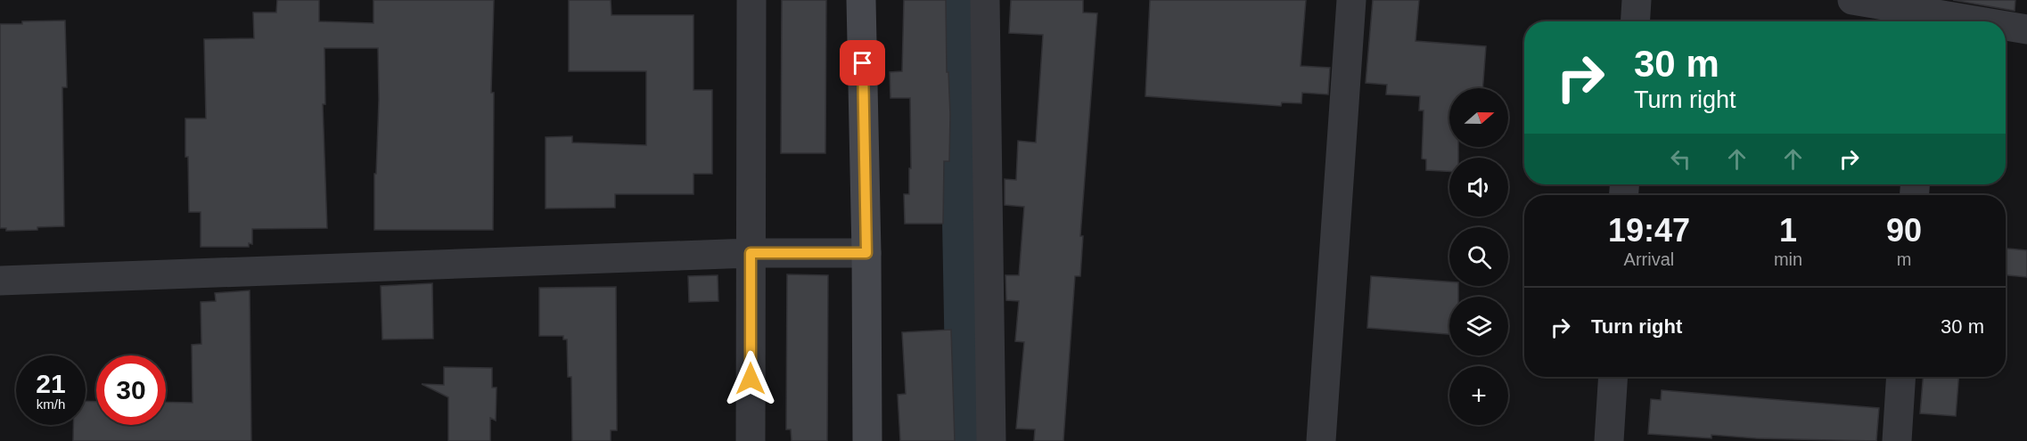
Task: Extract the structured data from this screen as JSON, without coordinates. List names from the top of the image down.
{
  "north": "right",
  "page": {
    "turn": ["30 m", "Turn right"],
    "map_buttons": "+",
    "eta": [
      "19:47",
      "Arrival",
      "1",
      "min",
      "90",
      "m"
    ],
    "list": [
      {
        "name": "Turn right",
        "value": "30 m"
      }
    ],
    "speed": "21 km/h",
    "limit": "30"
  }
}
